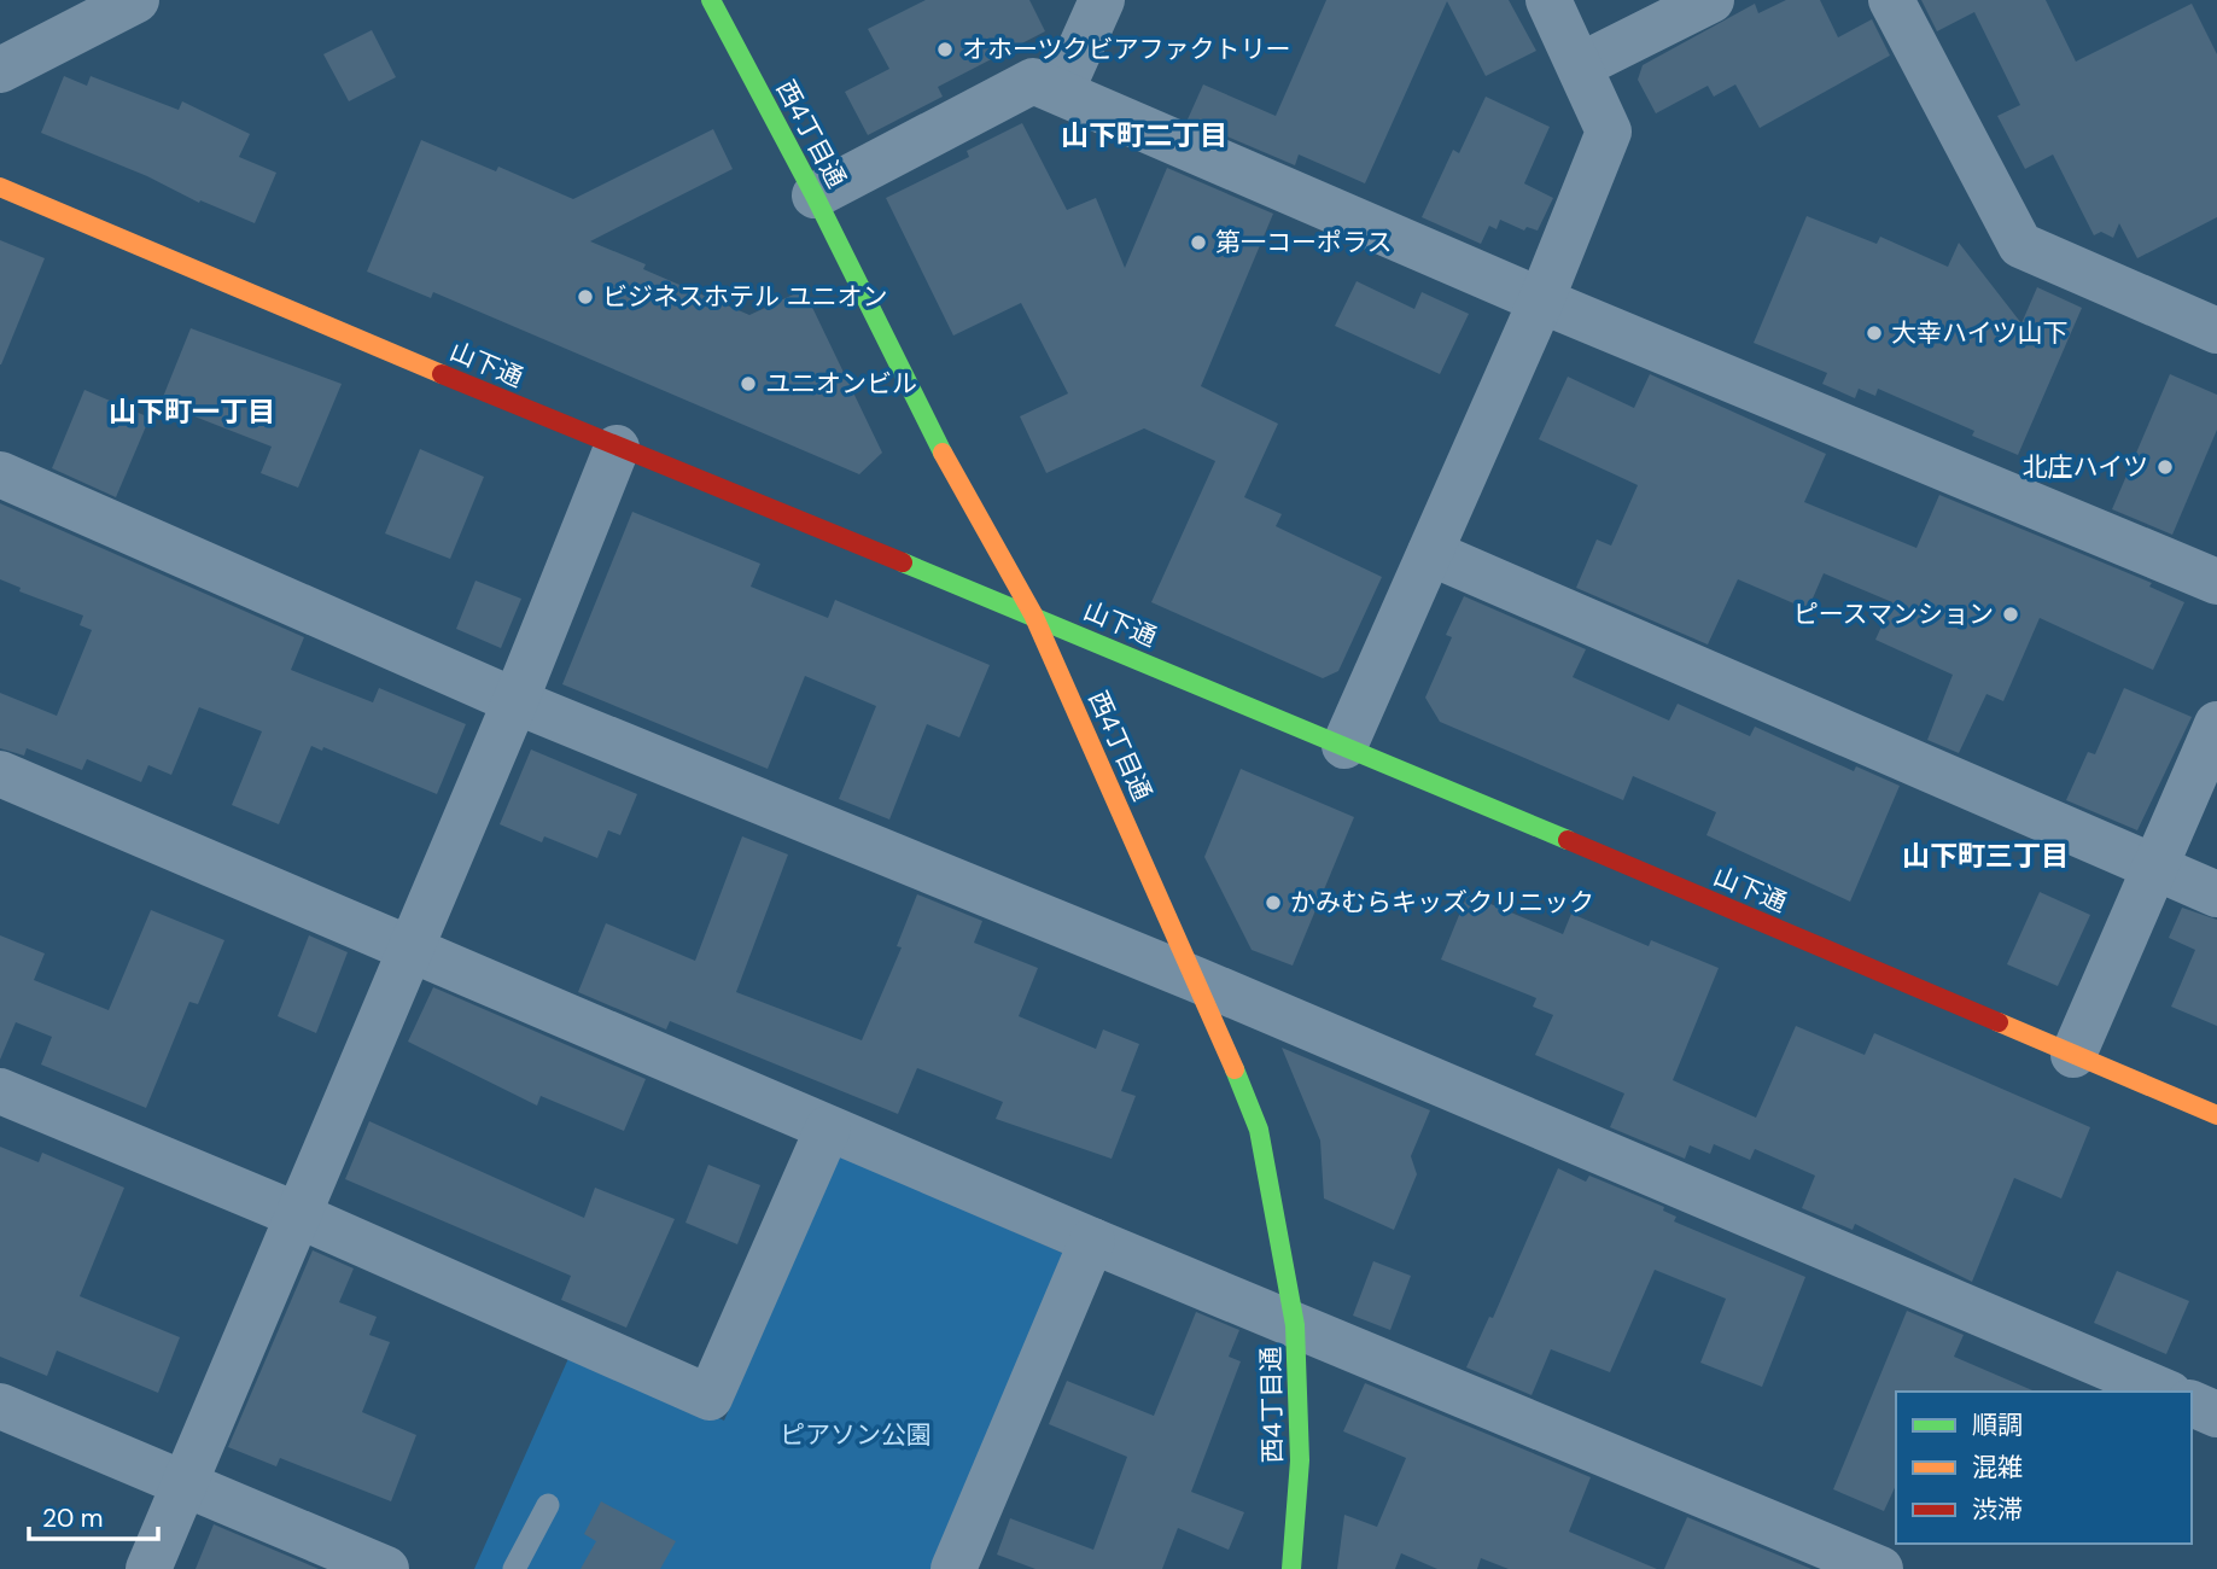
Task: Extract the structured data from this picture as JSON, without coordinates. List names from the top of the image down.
{
  "streets": {
    "street": ["西4丁目通", "山下通"]
  },
  "crossings": [
    ["西4丁目通", "山下通"]
  ],
  "districts": ["山下町二丁目", "山下町一丁目", "山下町三丁目"],
  "parks": ["ピアソン公園"],
  "places": [
    "オホーツクビアファクトリー",
    "第一コーポラス",
    "ビジネスホテル ユニオン",
    "大幸ハイツ山下",
    "ユニオンビル",
    "北庄ハイツ",
    "ピースマンション",
    "かみむらキッズクリニック"
  ],
  "legend": ["順調", "混雑", "渋滞"],
  "scale_bar": "20 m"
}
